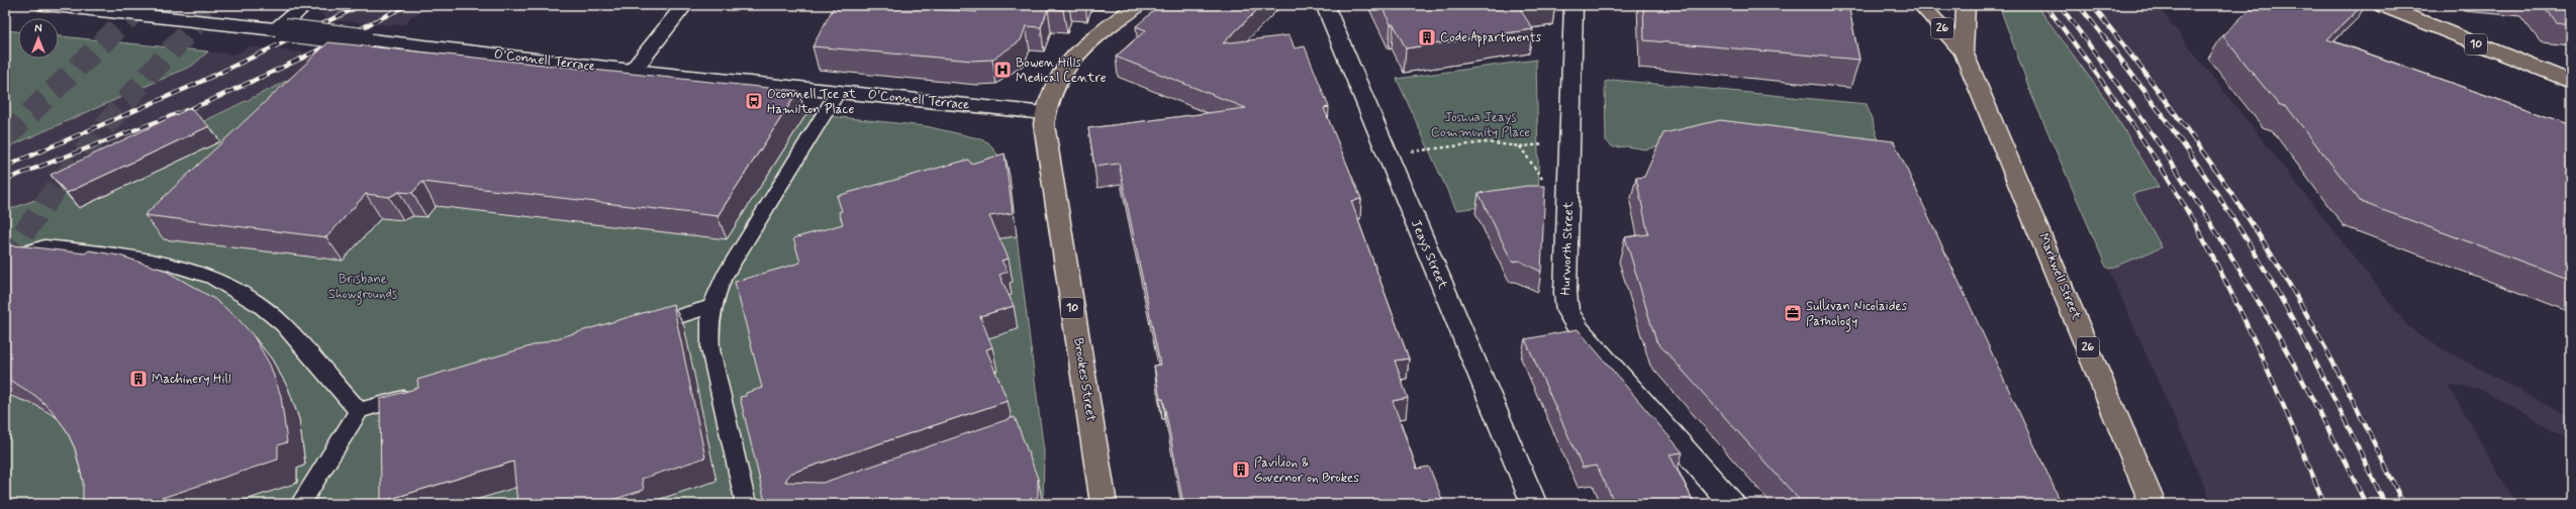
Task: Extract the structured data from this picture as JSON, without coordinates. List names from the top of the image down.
{
  "streets": {
    "main road": [
      "26",
      "10",
      "Markwell Street",
      "Brookes Street"
    ],
    "street": ["O'Connell Terrace", "Hurworth Street", "Jeays Street"]
  },
  "crossings": [
    ["10", "O'Connell Terrace"],
    ["10", "Brookes Street"],
    ["O'Connell Terrace", "Brookes Street"]
  ],
  "parks": ["Joshua Jeays Community Place", "Brisbane Showgrounds"],
  "places": {
    "building": ["Code Appartments", "Machinery Hill", "Pavilion & Governor on Brokes"],
    "hospital": ["Bowen Hills Medical Centre"],
    "bus stop": ["Oconnell Tce at Hamilton Place"],
    "office": ["Sullivan Nicolaides Pathology"]
  },
  "north": "top"
}
